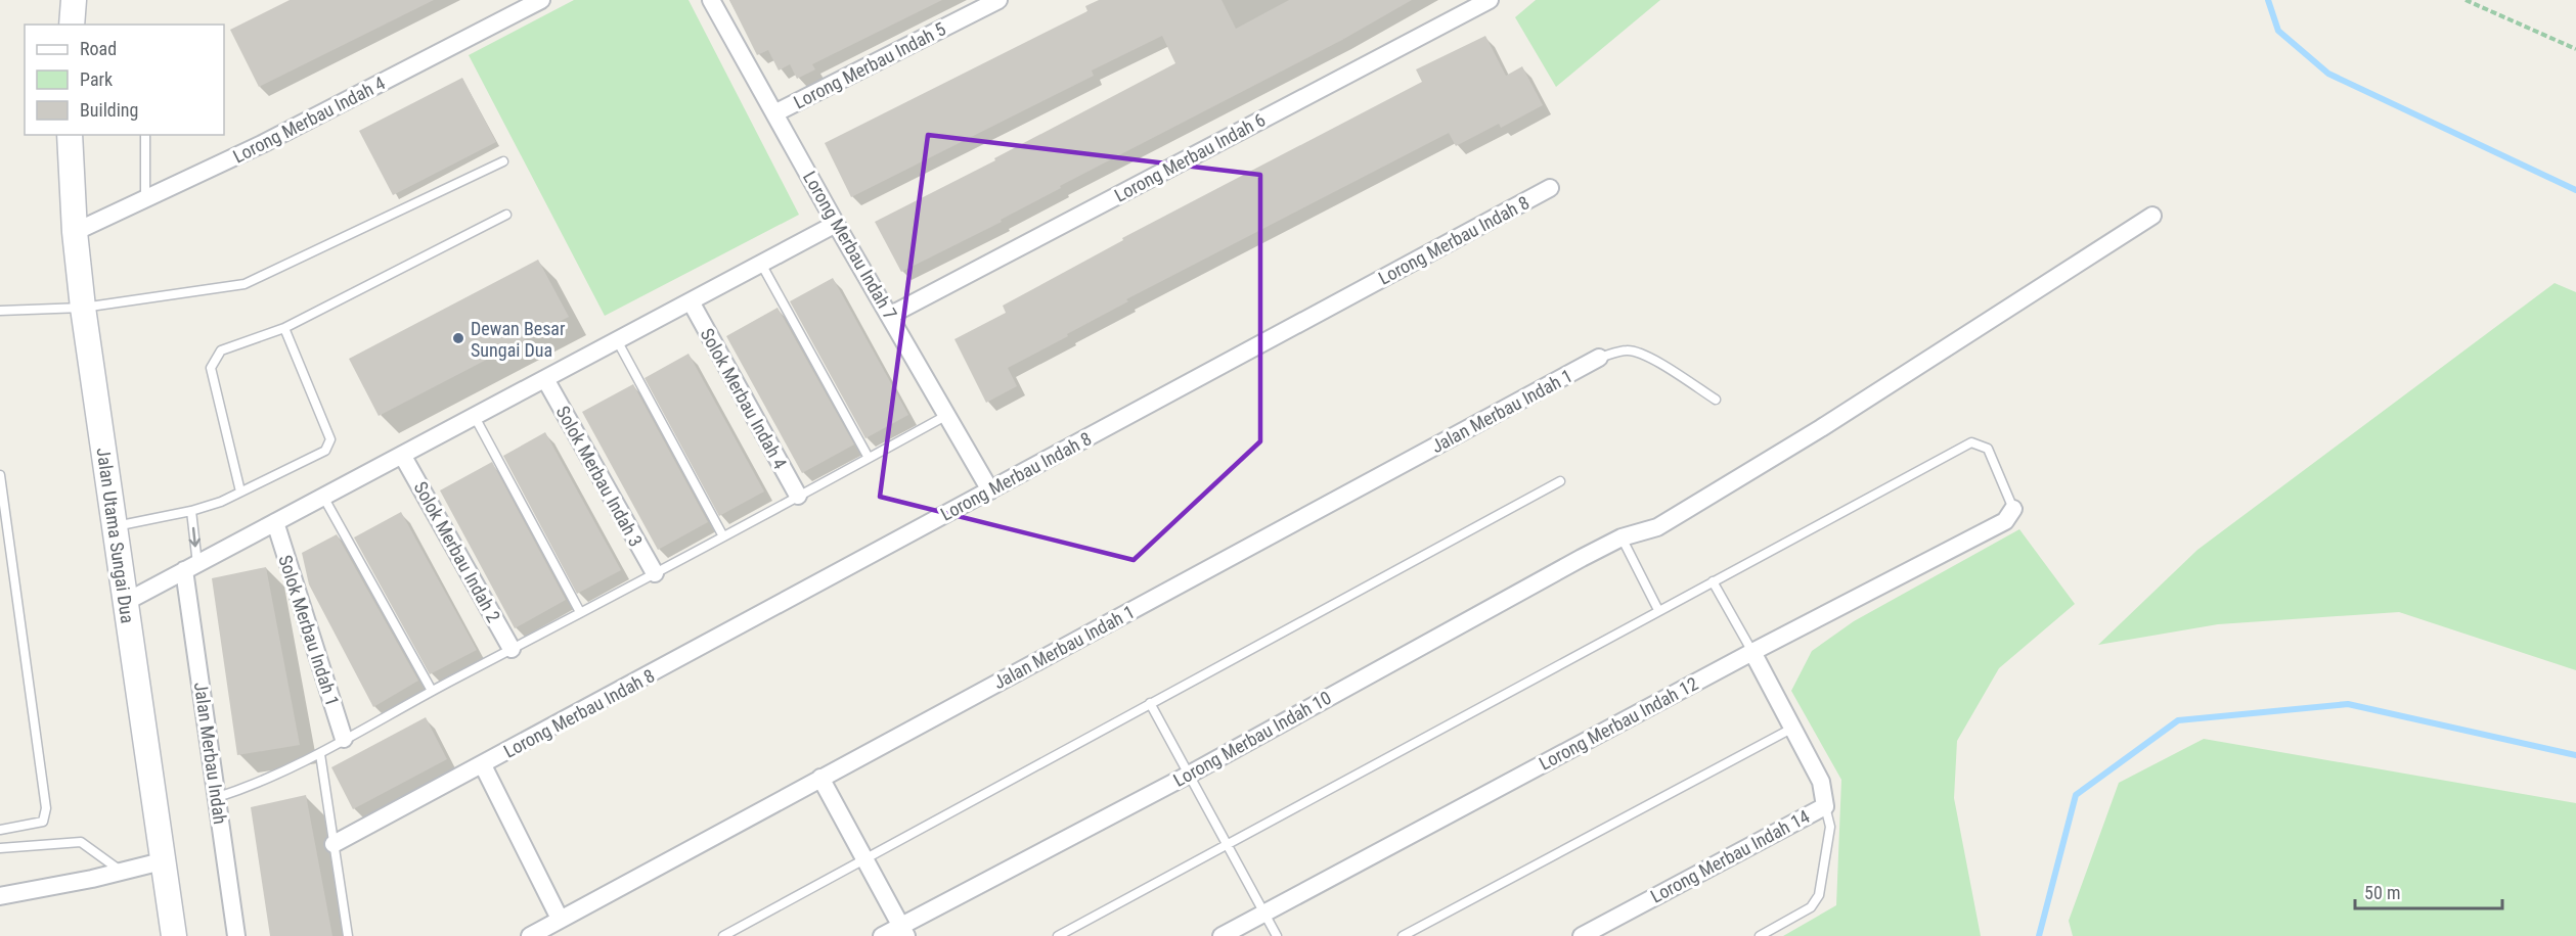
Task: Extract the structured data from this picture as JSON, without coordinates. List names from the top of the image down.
{
  "streets": {
    "main road": ["Jalan Utama Sungai Dua"],
    "street": [
      "Lorong Merbau Indah 5",
      "Lorong Merbau Indah 4",
      "Lorong Merbau Indah 6",
      "Lorong Merbau Indah 8",
      "Lorong Merbau Indah 7",
      "Solok Merbau Indah 4",
      "Jalan Merbau Indah 1",
      "Solok Merbau Indah 3",
      "Solok Merbau Indah 2",
      "Solok Merbau Indah 1",
      "Lorong Merbau Indah 12",
      "Lorong Merbau Indah 10",
      "Jalan Merbau Indah",
      "Lorong Merbau Indah 14"
    ]
  },
  "crossings": [
    ["Lorong Merbau Indah 5", "Lorong Merbau Indah 7"],
    ["Lorong Merbau Indah 4", "Jalan Utama Sungai Dua"],
    ["Lorong Merbau Indah 6", "Lorong Merbau Indah 7"],
    ["Lorong Merbau Indah 8", "Lorong Merbau Indah 7"],
    ["Lorong Merbau Indah 8", "Jalan Merbau Indah 1"],
    ["Lorong Merbau Indah 12", "Lorong Merbau Indah 14"]
  ],
  "places": ["Dewan Besar Sungai Dua"],
  "legend": ["Road", "Park", "Building"],
  "scale_bar": "50 m"
}
